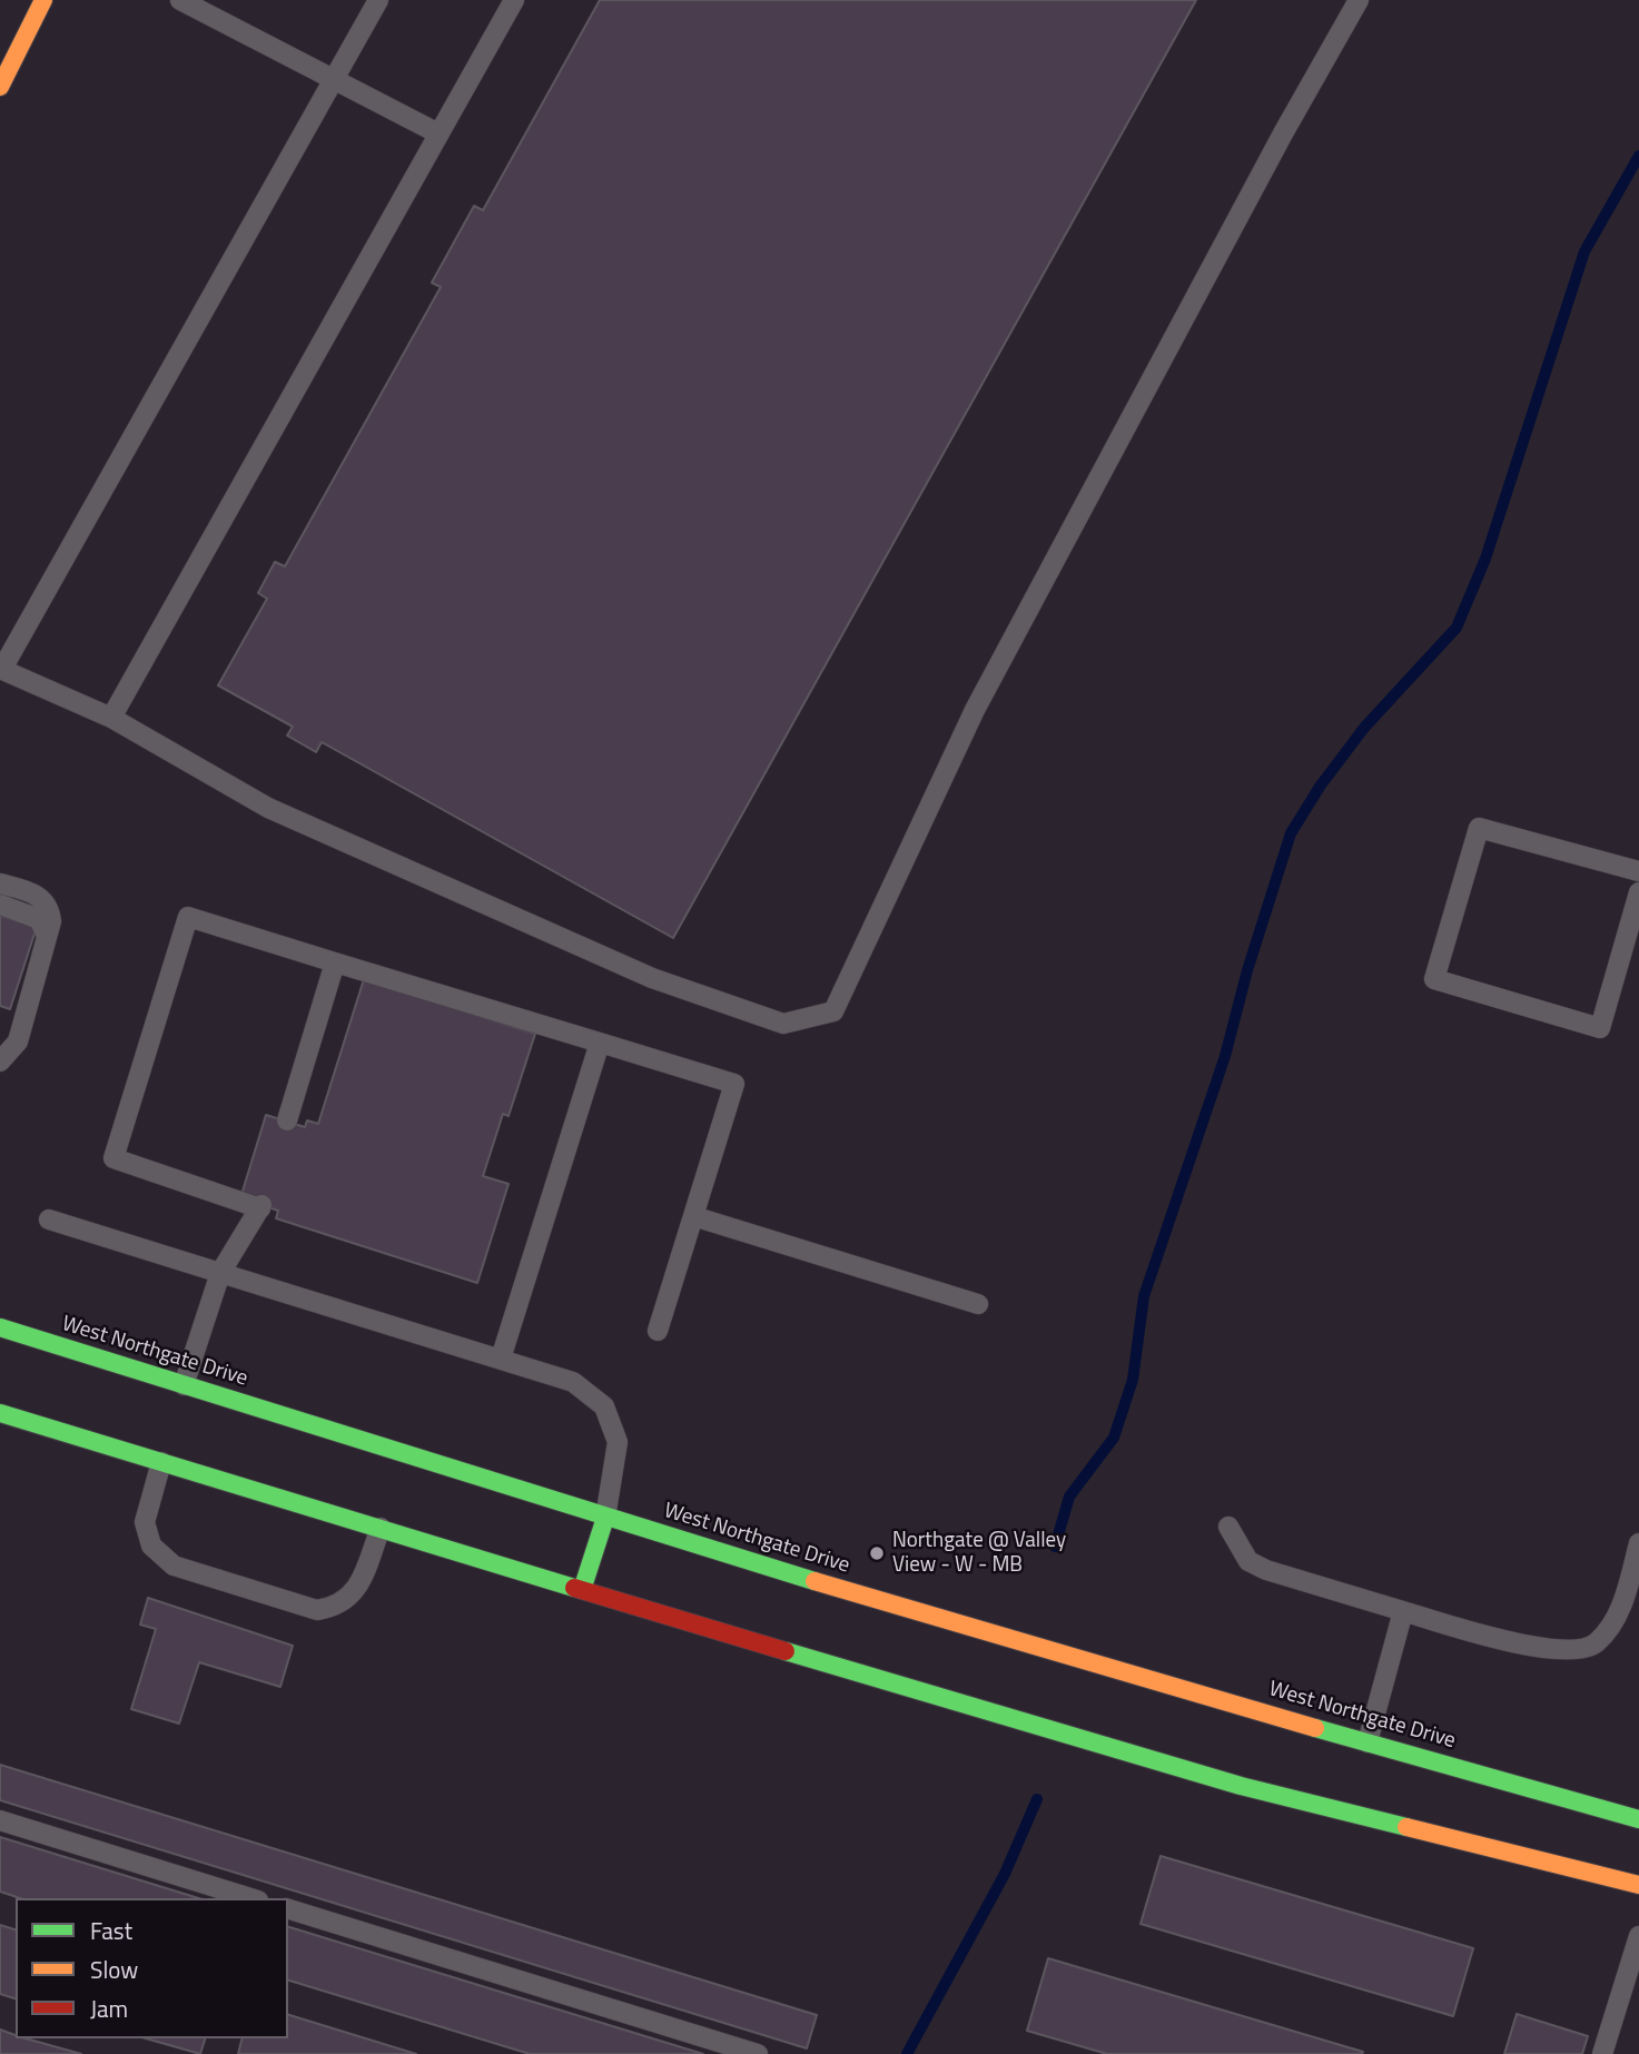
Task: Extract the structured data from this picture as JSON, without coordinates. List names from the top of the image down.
{
  "streets": {
    "main road": ["West Northgate Drive"]
  },
  "places": ["Northgate @ Valley View - W - MB"],
  "legend": ["Fast", "Slow", "Jam"]
}
